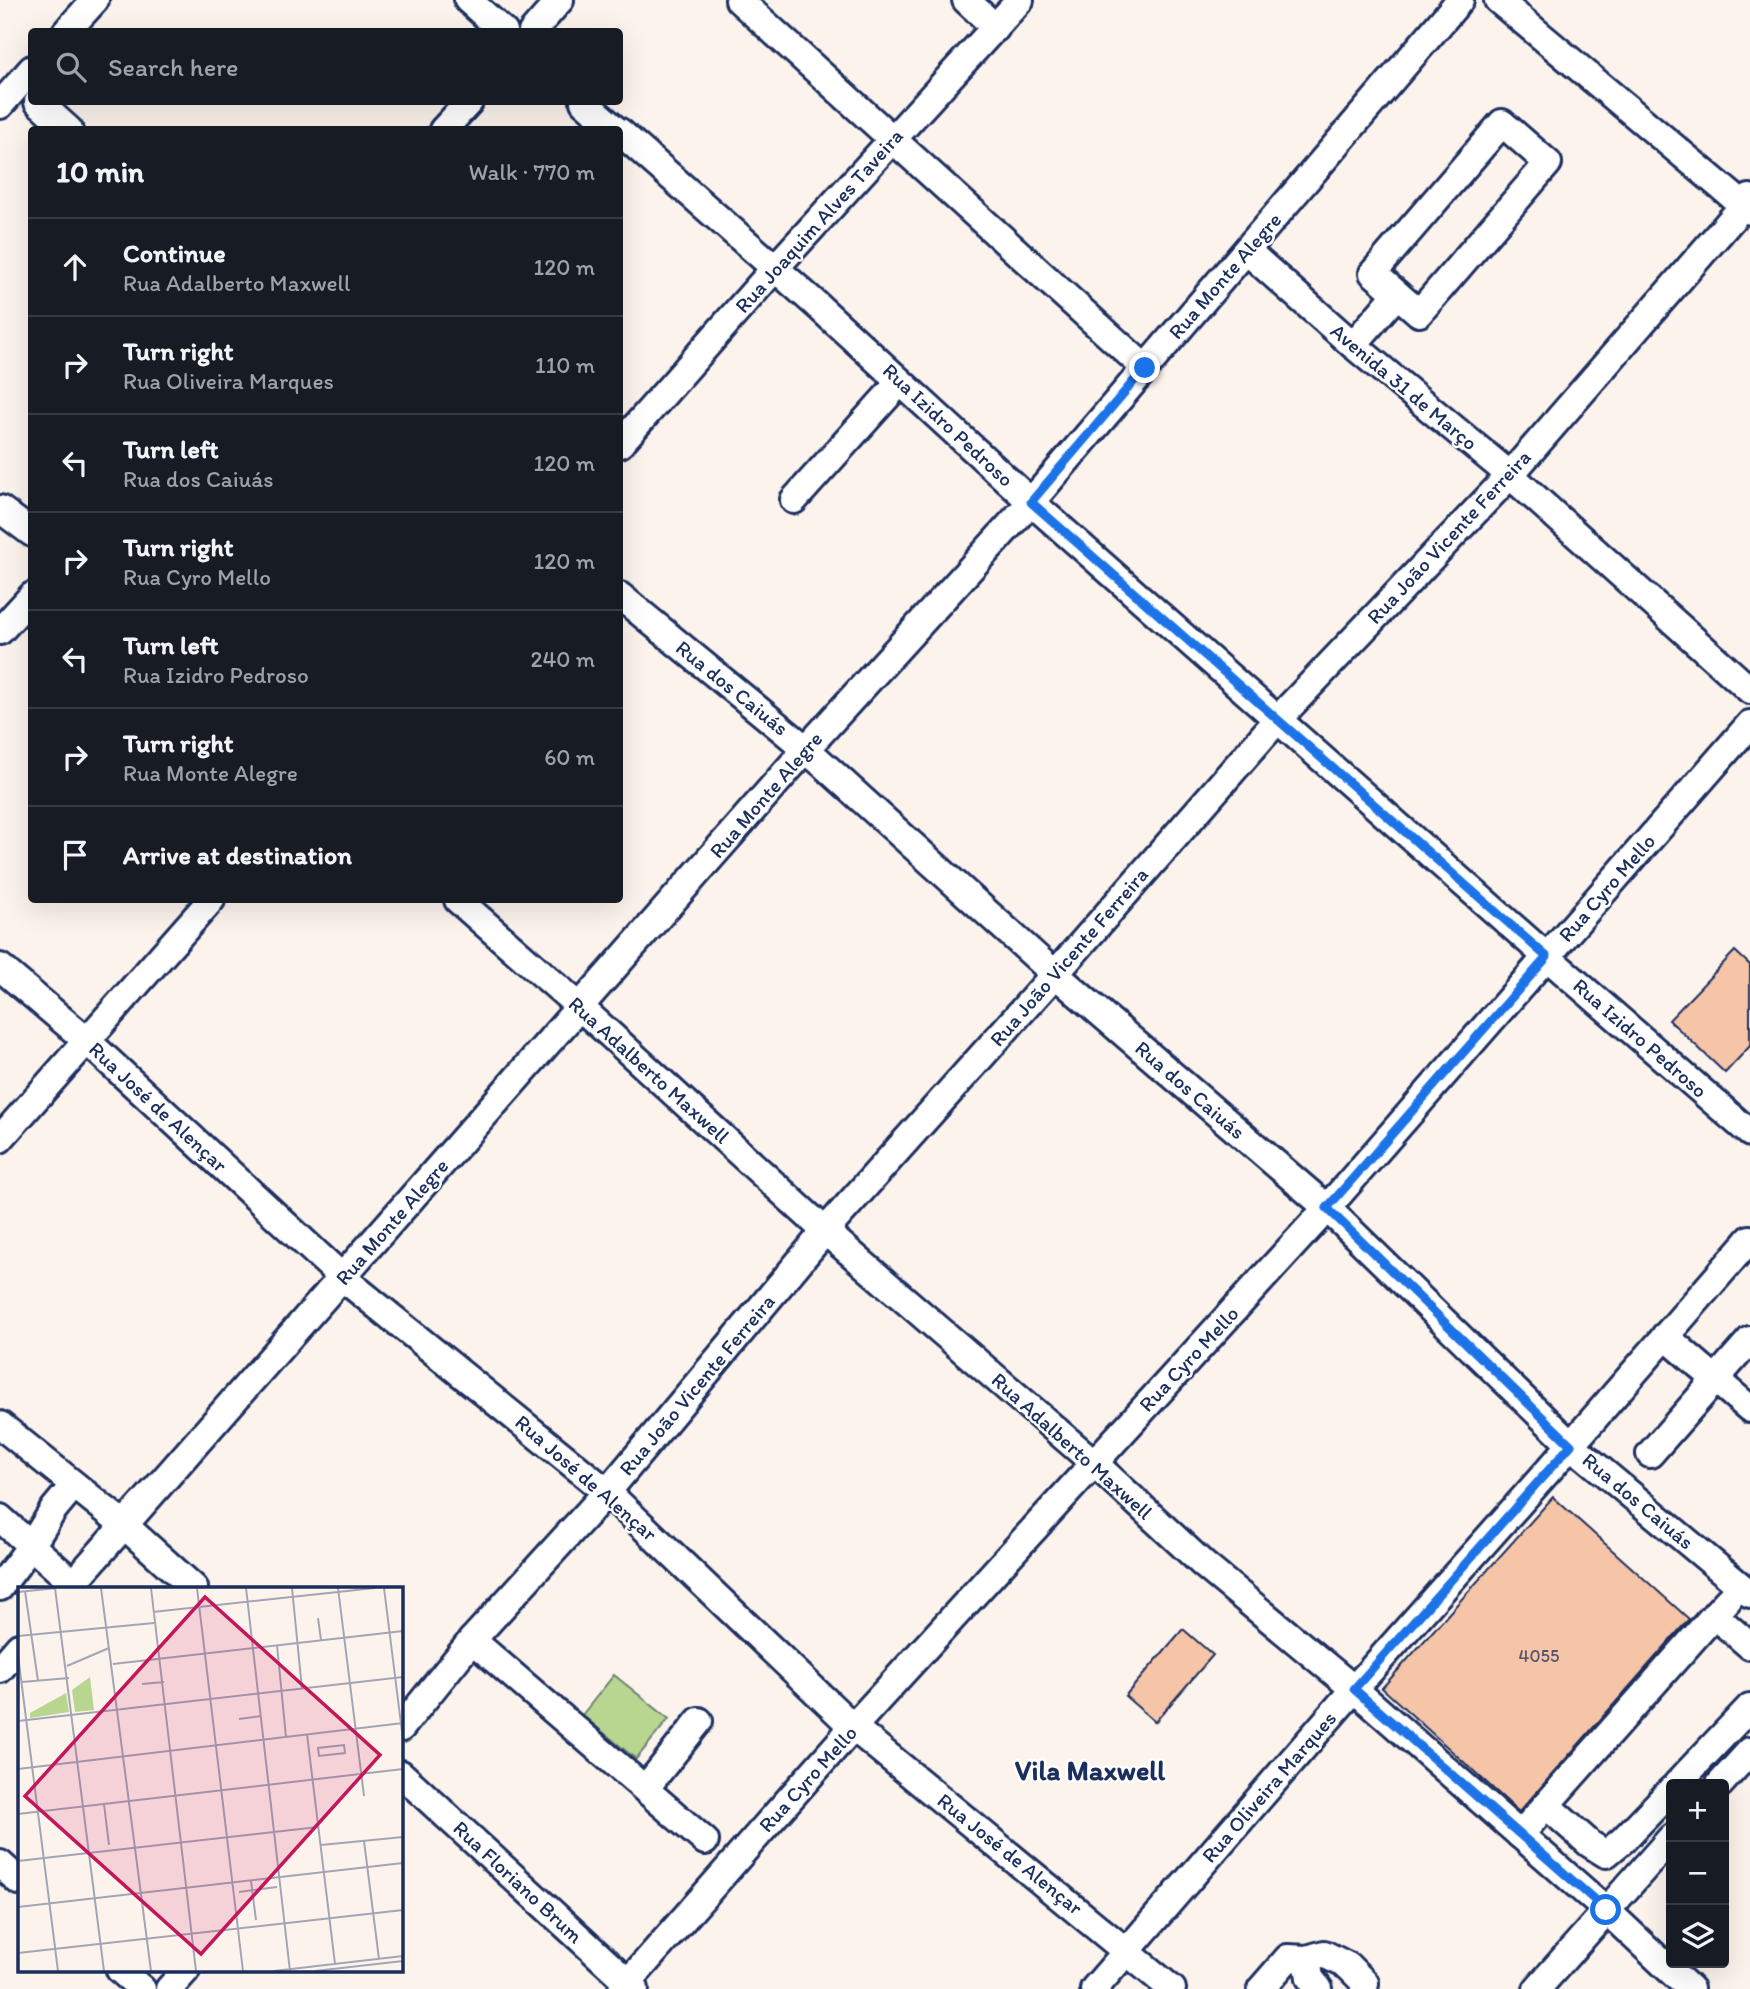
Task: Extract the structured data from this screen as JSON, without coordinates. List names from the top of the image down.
{
  "streets": {
    "street": [
      "Rua Joaquim Alves Taveira",
      "Rua Monte Alegre",
      "Avenida 31 de Março",
      "Rua Izidro Pedroso",
      "Rua João Vicente Ferreira",
      "Rua dos Caiuás",
      "Rua Cyro Mello",
      "Rua Adalberto Maxwell",
      "Rua José de Alençar",
      "Rua Oliveira Marques",
      "Rua Floriano Brum"
    ]
  },
  "crossings": [
    ["Rua Joaquim Alves Taveira", "Rua Izidro Pedroso"],
    ["Rua Monte Alegre", "Avenida 31 de Março"],
    ["Rua Monte Alegre", "Rua Izidro Pedroso"],
    ["Rua Monte Alegre", "Rua dos Caiuás"],
    ["Rua Monte Alegre", "Rua Adalberto Maxwell"],
    ["Rua Monte Alegre", "Rua José de Alençar"],
    ["Avenida 31 de Março", "Rua João Vicente Ferreira"],
    ["Rua Izidro Pedroso", "Rua João Vicente Ferreira"],
    ["Rua Izidro Pedroso", "Rua Cyro Mello"],
    ["Rua João Vicente Ferreira", "Rua dos Caiuás"],
    ["Rua João Vicente Ferreira", "Rua Adalberto Maxwell"],
    ["Rua João Vicente Ferreira", "Rua José de Alençar"],
    ["Rua dos Caiuás", "Rua Cyro Mello"],
    ["Rua dos Caiuás", "Rua Oliveira Marques"],
    ["Rua Cyro Mello", "Rua Adalberto Maxwell"],
    ["Rua Cyro Mello", "Rua José de Alençar"],
    ["Rua Cyro Mello", "Rua Floriano Brum"],
    ["Rua Adalberto Maxwell", "Rua Oliveira Marques"],
    ["Rua José de Alençar", "Rua Oliveira Marques"]
  ],
  "districts": ["Vila Maxwell"],
  "house_numbers": ["4055"],
  "page": {
    "search": "Search here",
    "heading": ["10 min", "Walk · 770 m"],
    "list": [
      ["Continue", "Rua Adalberto Maxwell", "120 m"],
      ["Turn right", "Rua Oliveira Marques", "110 m"],
      ["Turn left", "Rua dos Caiuás", "120 m"],
      ["Turn right", "Rua Cyro Mello", "120 m"],
      ["Turn left", "Rua Izidro Pedroso", "240 m"],
      ["Turn right", "Rua Monte Alegre", "60 m"],
      "Arrive at destination"
    ],
    "map_buttons": ["+", "−"]
  }
}
